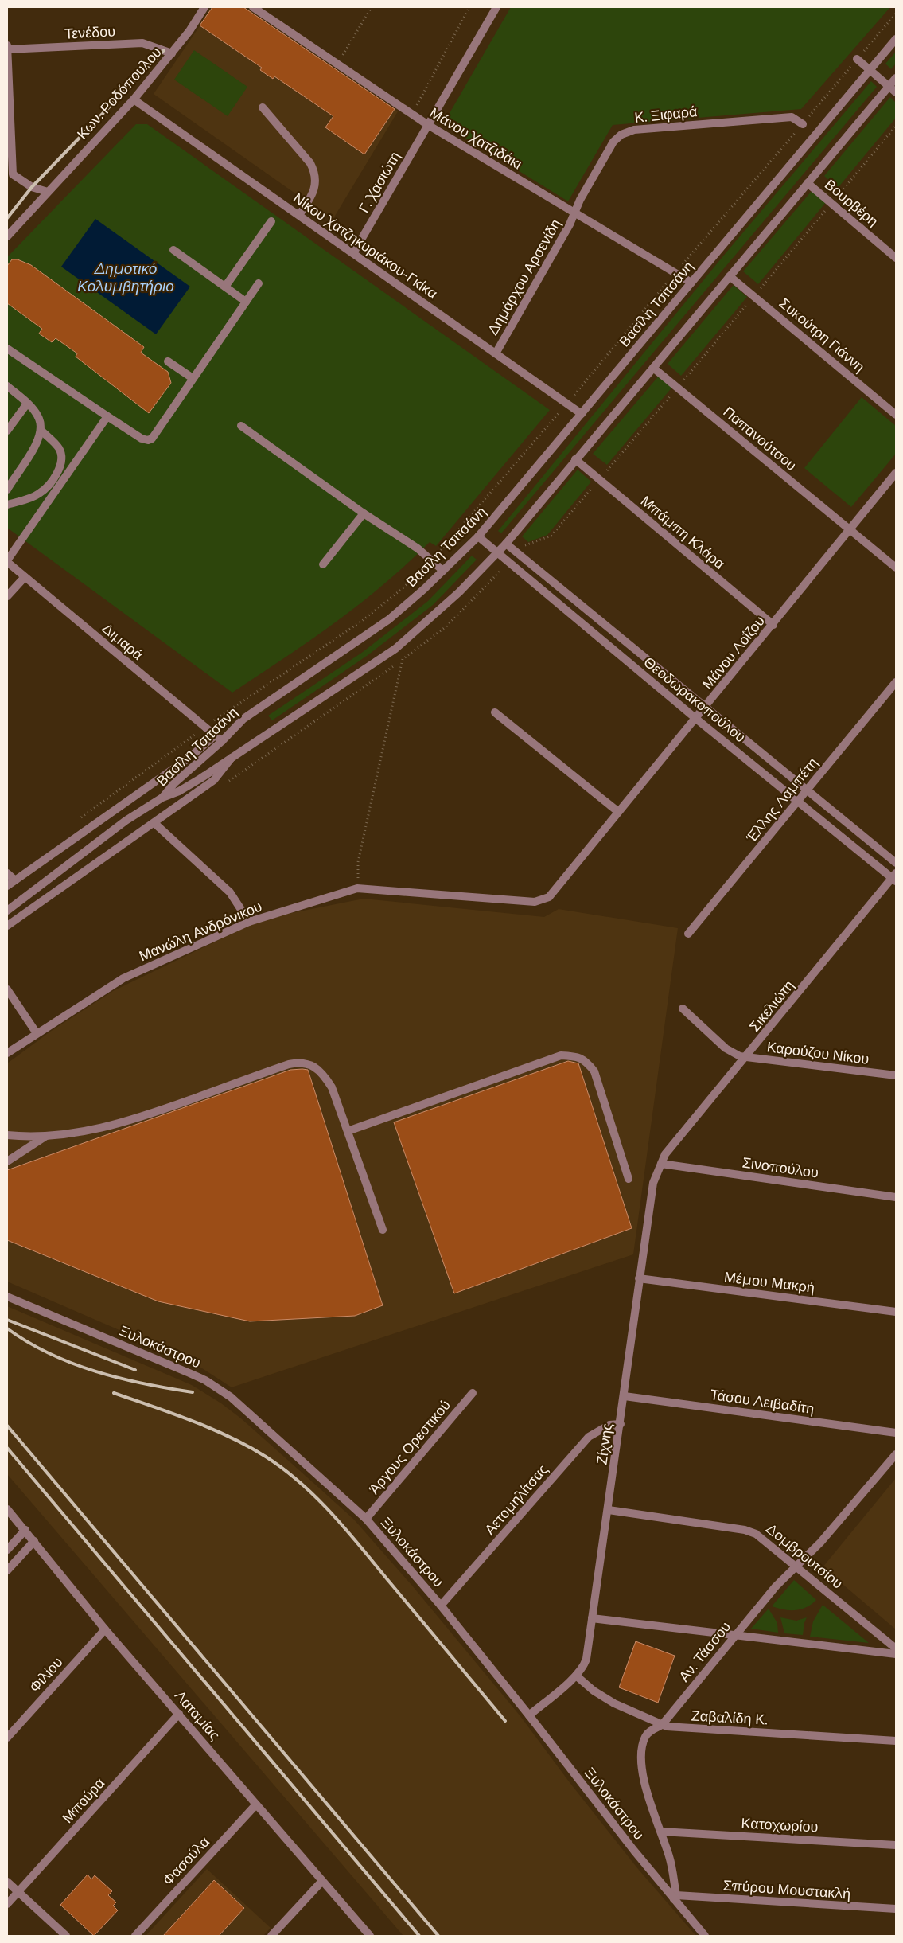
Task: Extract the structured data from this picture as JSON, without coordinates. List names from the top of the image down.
{
  "streets": {
    "street": [
      "Τενέδου",
      "Κων. Ροδόπουλου",
      "Κ. Ξιφαρά",
      "Μάνου Χατζιδάκι",
      "Γ. Χασιώτη",
      "Βουρβέρη",
      "Νίκου Χατζηκυριάκου-Γκίκα",
      "Δημάρχου Αρσενίδη",
      "Βασίλη Τσιτσάνη",
      "Συκούτρη Γιάννη",
      "Παπανούτσου",
      "Μπάμπη Κλάρα",
      "Διμαρά",
      "Μάνου Λοΐζου",
      "Θεοδωρακοπούλου",
      "Έλλης Λαμπέτη",
      "Μανώλη Ανδρόνικου",
      "Σικελιώτη",
      "Καρούζου Νίκου",
      "Σινοπούλου",
      "Μέμου Μακρή",
      "Ξυλοκάστρου",
      "Τάσου Λειβαδίτη",
      "Ζίχνης",
      "Άργους Ορεστικού",
      "Αετομηλίτσας",
      "Δομβρουτσίου",
      "Αν. Τάσσου",
      "Φιλίου",
      "Λαταμίας",
      "Ζαβαλίδη Κ.",
      "Μπούρα",
      "Κατοχωρίου",
      "Φασούλα",
      "Σπύρου Μουστακλή"
    ]
  },
  "crossings": [
    ["Τενέδου", "Κων. Ροδόπουλου"],
    ["Κων. Ροδόπουλου", "Νίκου Χατζηκυριάκου-Γκίκα"],
    ["Κ. Ξιφαρά", "Μάνου Χατζιδάκι"],
    ["Κ. Ξιφαρά", "Δημάρχου Αρσενίδη"],
    ["Κ. Ξιφαρά", "Βασίλη Τσιτσάνη"],
    ["Μάνου Χατζιδάκι", "Γ. Χασιώτη"],
    ["Μάνου Χατζιδάκι", "Δημάρχου Αρσενίδη"],
    ["Μάνου Χατζιδάκι", "Βασίλη Τσιτσάνη"],
    ["Γ. Χασιώτη", "Νίκου Χατζηκυριάκου-Γκίκα"],
    ["Βουρβέρη", "Βασίλη Τσιτσάνη"],
    ["Νίκου Χατζηκυριάκου-Γκίκα", "Δημάρχου Αρσενίδη"],
    ["Νίκου Χατζηκυριάκου-Γκίκα", "Βασίλη Τσιτσάνη"],
    ["Βασίλη Τσιτσάνη", "Συκούτρη Γιάννη"],
    ["Βασίλη Τσιτσάνη", "Παπανούτσου"],
    ["Βασίλη Τσιτσάνη", "Μπάμπη Κλάρα"],
    ["Βασίλη Τσιτσάνη", "Διμαρά"],
    ["Βασίλη Τσιτσάνη", "Θεοδωρακοπούλου"],
    ["Παπανούτσου", "Μάνου Λοΐζου"],
    ["Μπάμπη Κλάρα", "Μάνου Λοΐζου"],
    ["Μάνου Λοΐζου", "Θεοδωρακοπούλου"],
    ["Μάνου Λοΐζου", "Μανώλη Ανδρόνικου"],
    ["Θεοδωρακοπούλου", "Έλλης Λαμπέτη"],
    ["Θεοδωρακοπούλου", "Σικελιώτη"],
    ["Σικελιώτη", "Καρούζου Νίκου"],
    ["Σικελιώτη", "Ζίχνης"],
    ["Σινοπούλου", "Ζίχνης"],
    ["Μέμου Μακρή", "Ζίχνης"],
    ["Ξυλοκάστρου", "Ζίχνης"],
    ["Ξυλοκάστρου", "Άργους Ορεστικού"],
    ["Ξυλοκάστρου", "Αετομηλίτσας"],
    ["Ξυλοκάστρου", "Αν. Τάσσου"],
    ["Ξυλοκάστρου", "Σπύρου Μουστακλή"],
    ["Τάσου Λειβαδίτη", "Ζίχνης"],
    ["Ζίχνης", "Αετομηλίτσας"],
    ["Ζίχνης", "Δομβρουτσίου"],
    ["Ζίχνης", "Ζαβαλίδη Κ."],
    ["Δομβρουτσίου", "Αν. Τάσσου"],
    ["Αν. Τάσσου", "Ζαβαλίδη Κ."],
    ["Αν. Τάσσου", "Κατοχωρίου"],
    ["Αν. Τάσσου", "Σπύρου Μουστακλή"],
    ["Φιλίου", "Λαταμίας"],
    ["Λαταμίας", "Μπούρα"],
    ["Λαταμίας", "Φασούλα"]
  ],
  "water": ["Δημοτικό Κολυμβητήριο"]
}
